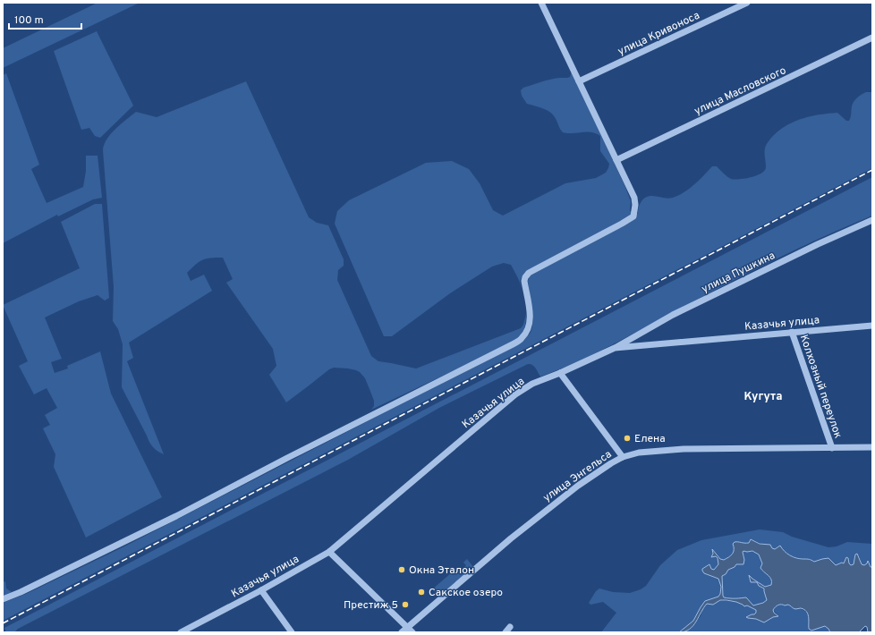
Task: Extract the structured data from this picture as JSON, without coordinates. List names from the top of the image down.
{
  "streets": {
    "street": [
      "улица Кривоноса",
      "улица Масловского",
      "улица Пушкина",
      "Казачья улица",
      "Колхозный переулок",
      "улица Энгельса"
    ]
  },
  "crossings": [
    ["улица Пушкина", "Казачья улица"],
    ["Казачья улица", "Колхозный переулок"],
    ["Колхозный переулок", "улица Энгельса"]
  ],
  "districts": ["Кугута"],
  "places": [
    "Елена",
    "Окна Эталон",
    "Сакское озеро",
    "Престиж 5"
  ],
  "scale_bar": "100 m"
}
